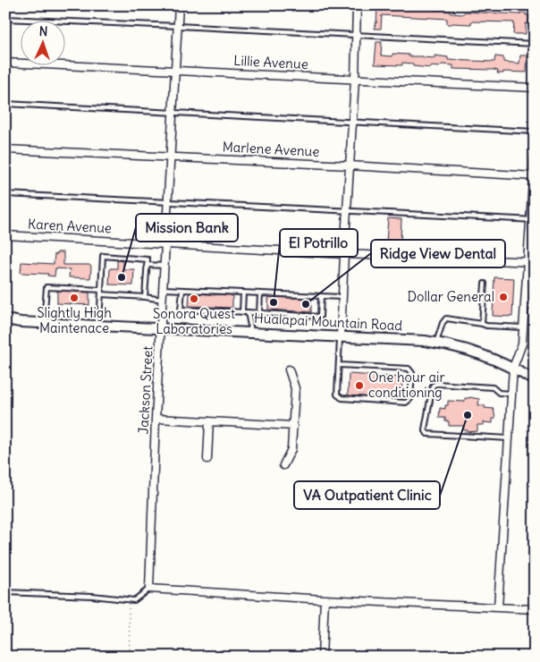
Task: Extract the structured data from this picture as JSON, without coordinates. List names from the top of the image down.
{
  "streets": {
    "main road": ["Hualapai Mountain Road"],
    "street": [
      "Lillie Avenue",
      "Marlene Avenue",
      "Karen Avenue",
      "Jackson Street"
    ]
  },
  "crossings": [
    ["Lillie Avenue", "Jackson Street"],
    ["Marlene Avenue", "Jackson Street"],
    ["Karen Avenue", "Jackson Street"],
    ["Hualapai Mountain Road", "Jackson Street"]
  ],
  "places": [
    "Mission Bank",
    "Dollar General",
    "Slightly High Maintenace",
    "Sonora Quest Laboratories",
    "El Potrillo",
    "Ridge View Dental",
    "One hour air conditioning",
    "VA Outpatient Clinic"
  ],
  "north": "top"
}
